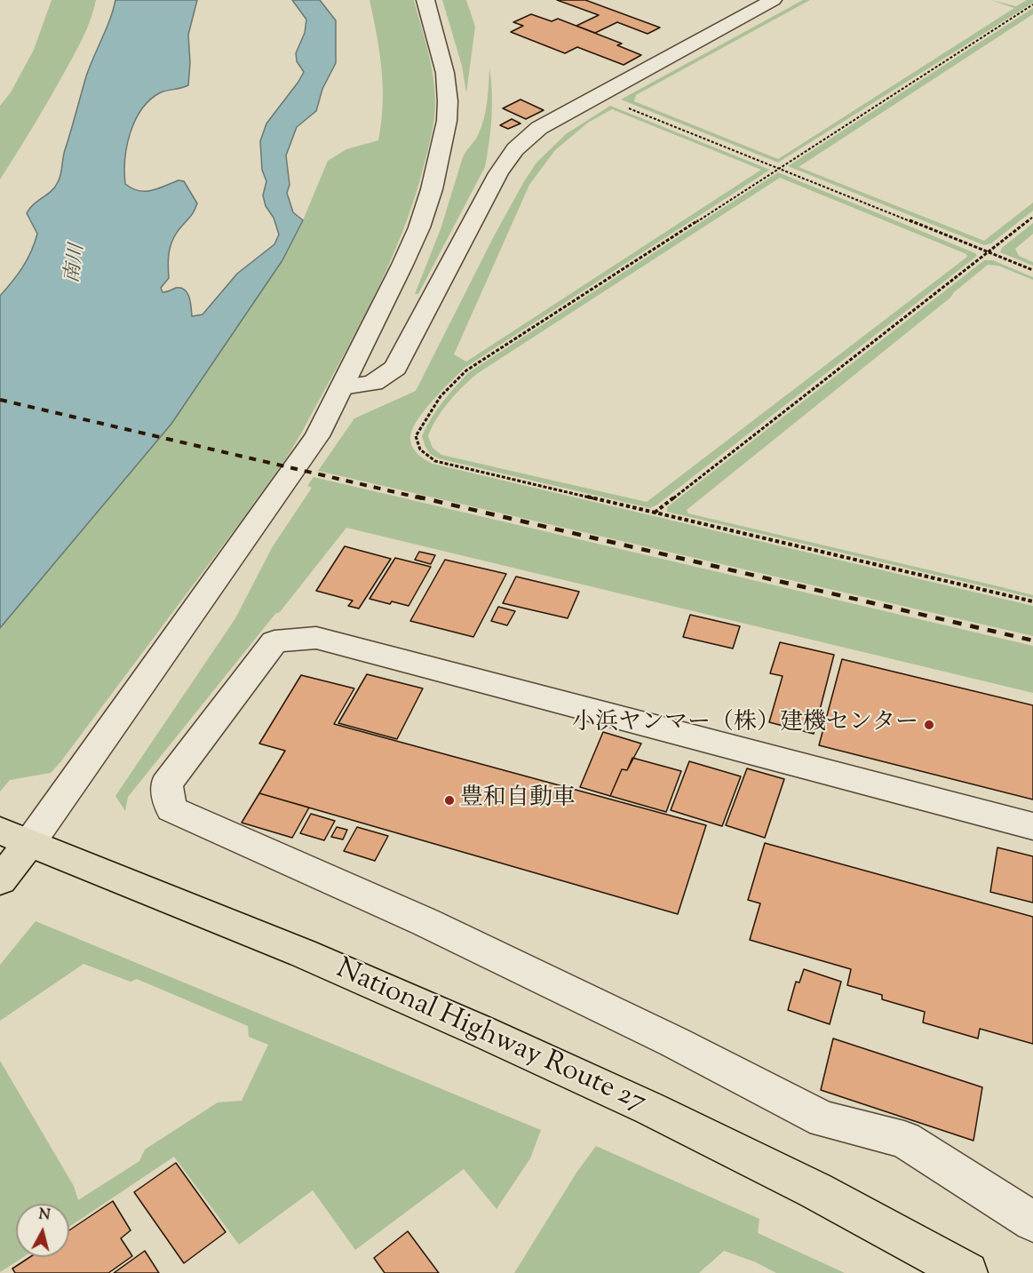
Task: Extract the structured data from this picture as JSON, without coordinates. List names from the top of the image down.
{
  "streets": {
    "highway": ["National Highway Route 27"]
  },
  "water": ["南川"],
  "places": ["小浜ヤンマー（株）建機センター", "豊和自動車"],
  "north": "top"
}
